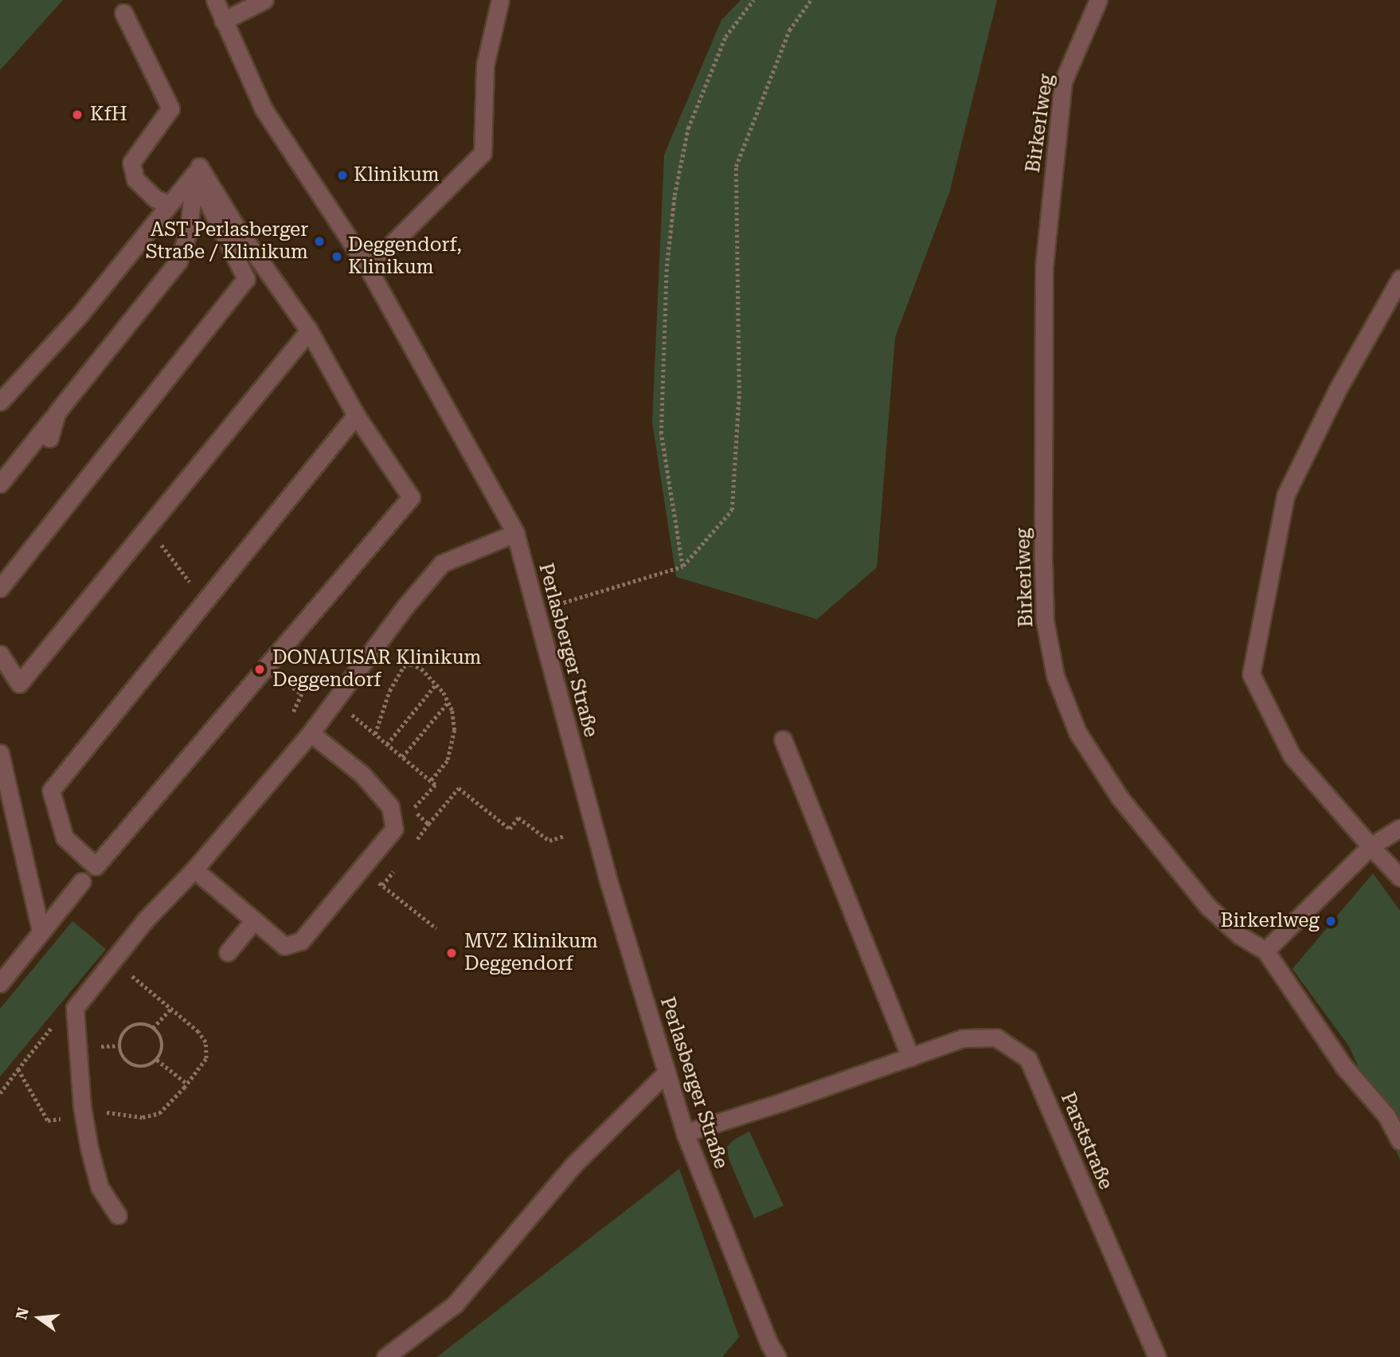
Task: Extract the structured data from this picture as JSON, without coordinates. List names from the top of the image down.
{
  "streets": {
    "street": ["Birkerlweg", "Perlasberger Straße", "Parststraße"]
  },
  "crossings": [
    ["Perlasberger Straße", "Parststraße"]
  ],
  "places": [
    "KfH",
    "Klinikum",
    "AST Perlasberger Straße / Klinikum",
    "Deggendorf, Klinikum",
    "DONAUISAR Klinikum Deggendorf",
    "Birkerlweg",
    "MVZ Klinikum Deggendorf"
  ],
  "north": "left"
}
